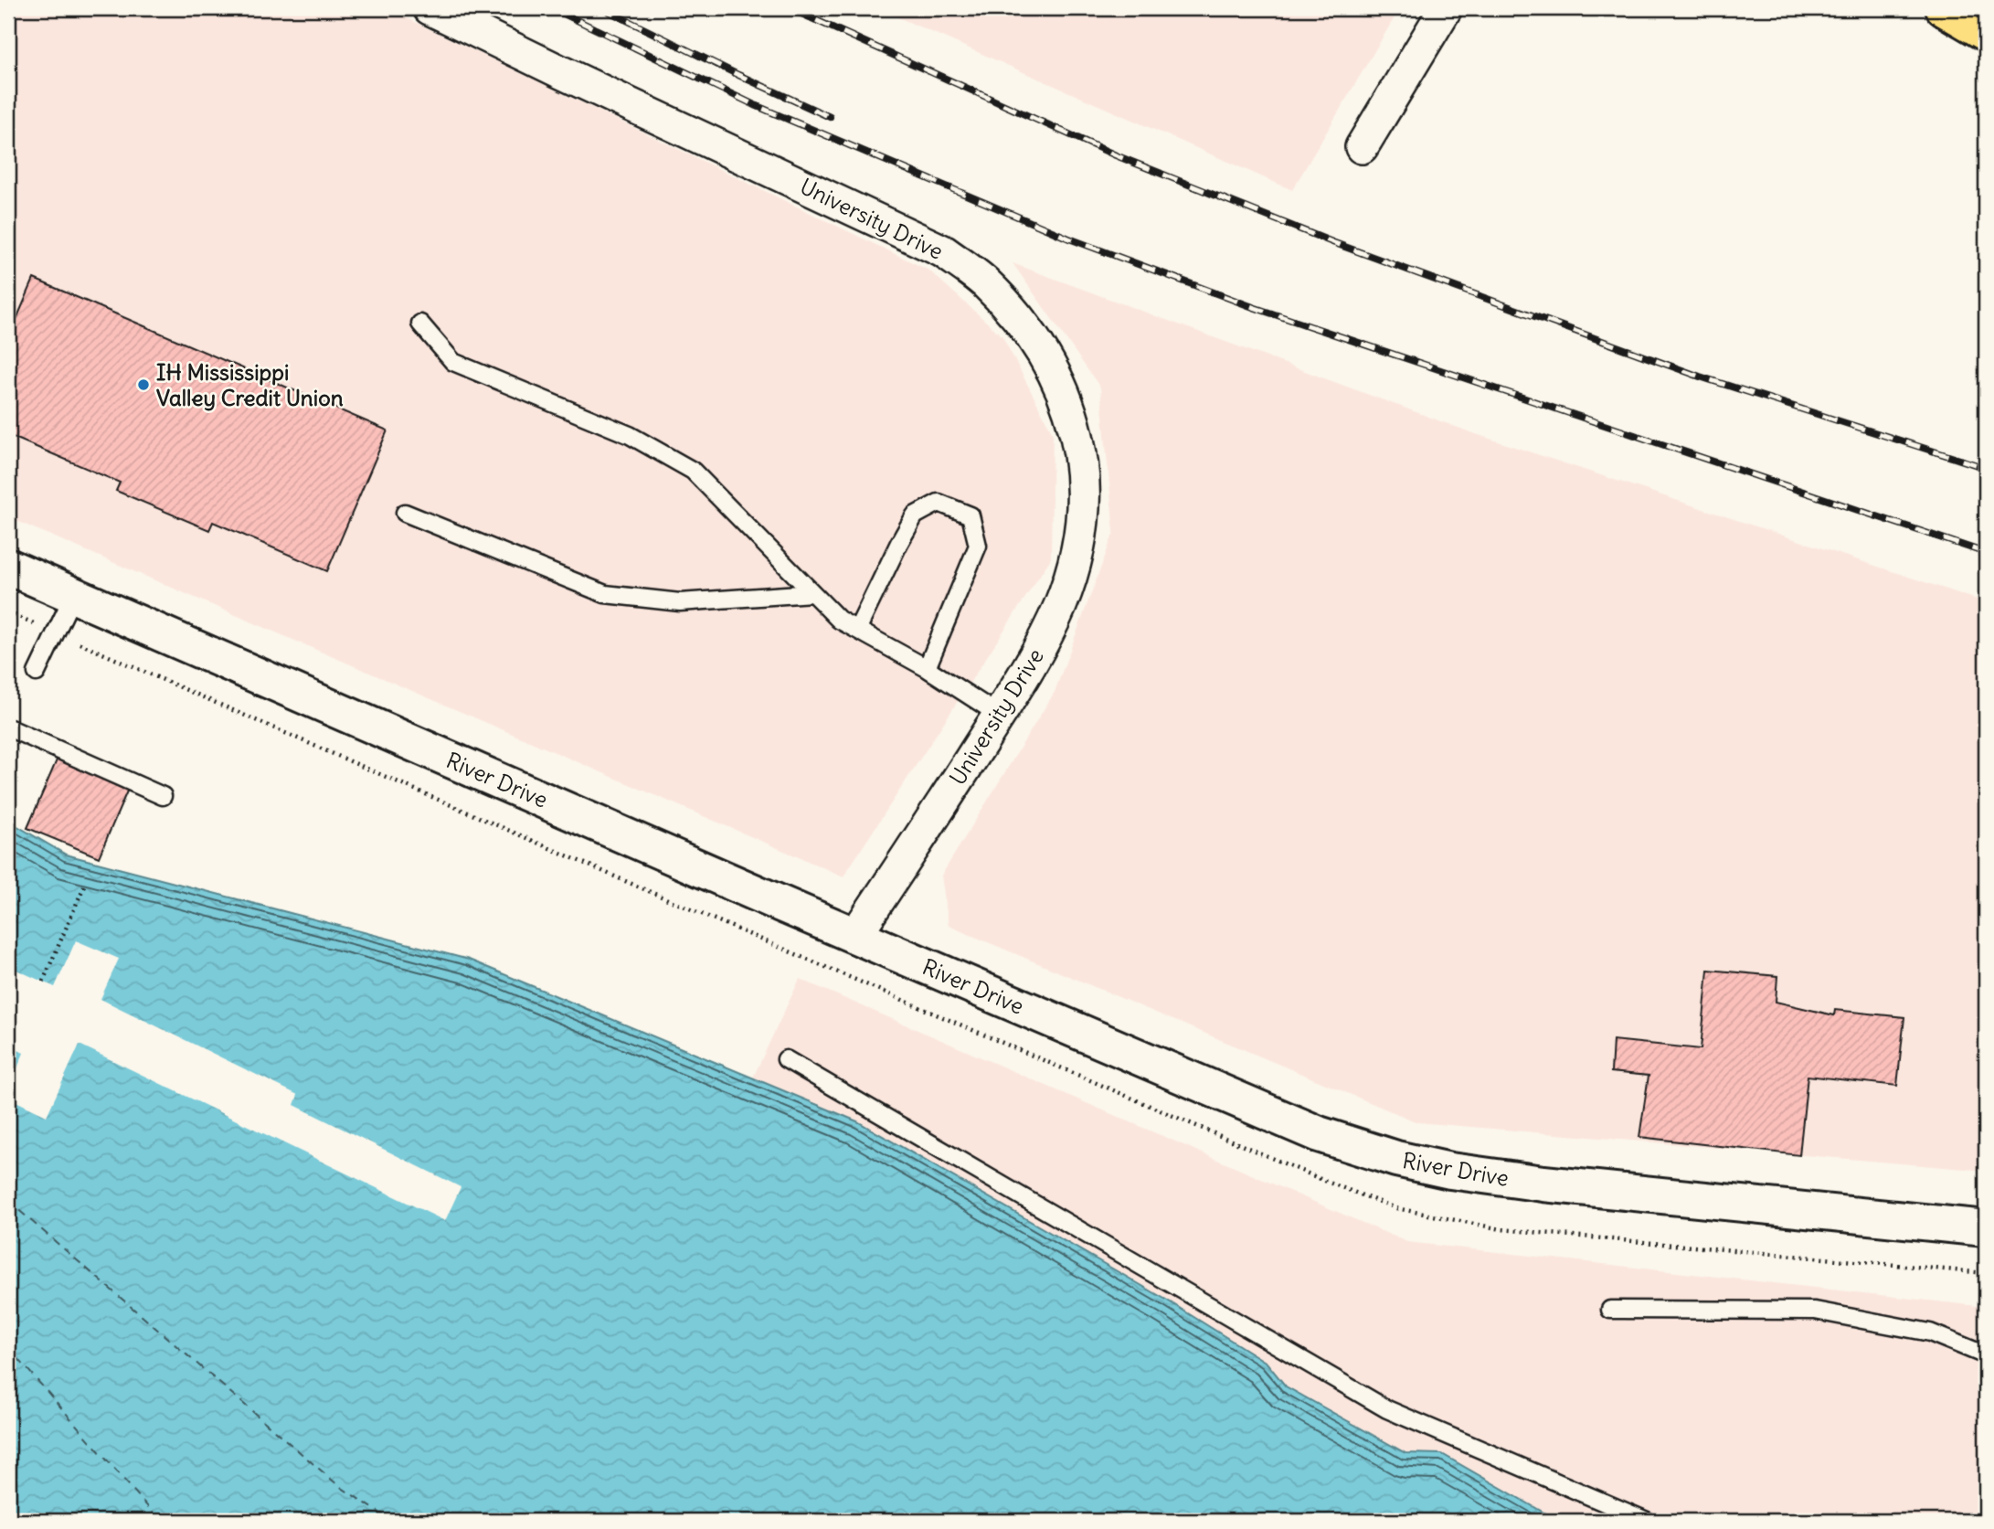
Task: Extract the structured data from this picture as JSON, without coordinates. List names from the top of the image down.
{
  "streets": {
    "street": ["University Drive", "River Drive"]
  },
  "crossings": [
    ["University Drive", "River Drive"]
  ],
  "places": ["IH Mississippi Valley Credit Union"]
}
